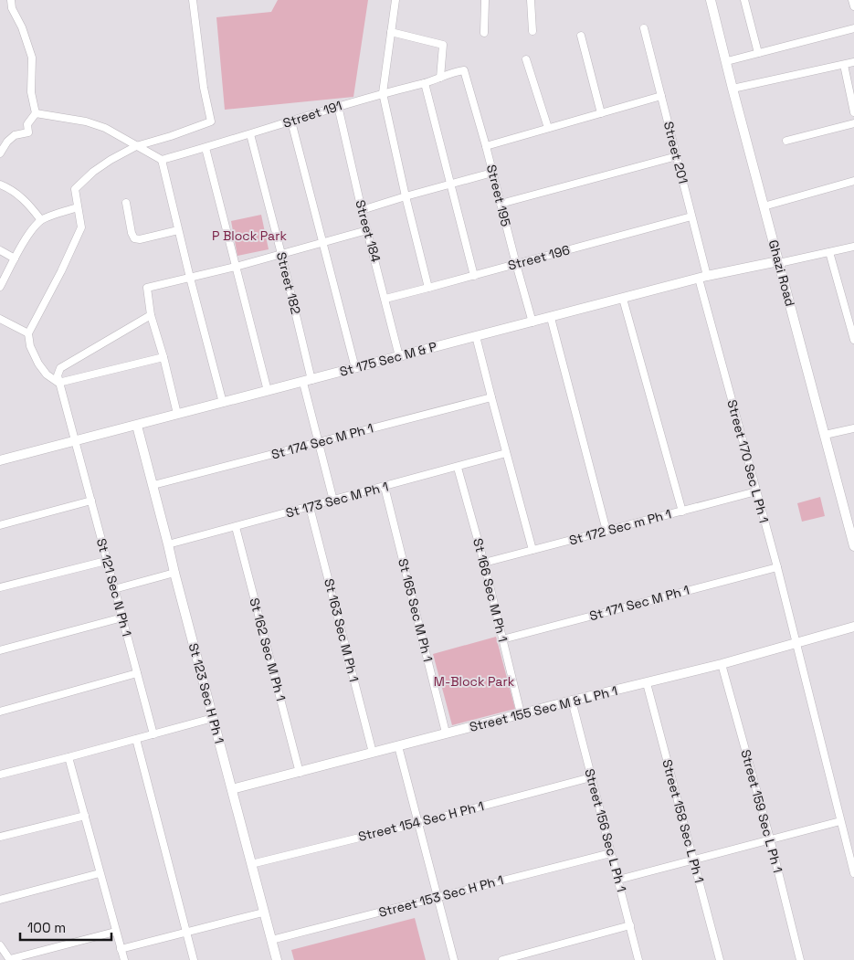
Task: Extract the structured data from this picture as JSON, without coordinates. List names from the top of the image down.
{
  "streets": {
    "street": [
      "Street 191",
      "Street 201",
      "Street 195",
      "Street 184",
      "Street 196",
      "Ghazi Road",
      "Street 182",
      "St 175 Sec M & P",
      "St 174 Sec M Ph 1",
      "Street 170 Sec L Ph 1",
      "St 173 Sec M Ph 1",
      "St 172 Sec m Ph 1",
      "St 121 Sec N Ph 1",
      "St 166 Sec M Ph 1",
      "St 171 Sec M Ph 1",
      "St 165 Sec M Ph 1",
      "St 163 Sec M Ph 1",
      "St 162 Sec M Ph 1",
      "St 123 Sec H Ph 1",
      "Street 155 Sec M & L Ph 1",
      "Street 159 Sec L Ph 1",
      "Street 154 Sec H Ph 1",
      "Street 158 Sec L Ph 1",
      "Street 156 Sec L Ph 1",
      "Street 153 Sec H Ph 1"
    ]
  },
  "crossings": [
    ["Street 191", "Street 195"],
    ["Street 191", "Street 184"],
    ["Street 191", "Street 182"],
    ["Street 201", "Street 196"],
    ["Street 201", "St 175 Sec M & P"],
    ["Street 201", "Street 170 Sec L Ph 1"],
    ["Street 195", "Street 196"],
    ["Street 195", "St 175 Sec M & P"],
    ["Street 184", "Street 196"],
    ["Street 184", "St 175 Sec M & P"],
    ["Ghazi Road", "St 175 Sec M & P"],
    ["Street 182", "St 175 Sec M & P"],
    ["Street 182", "St 174 Sec M Ph 1"],
    ["Street 182", "St 173 Sec M Ph 1"],
    ["St 175 Sec M & P", "Street 170 Sec L Ph 1"],
    ["St 175 Sec M & P", "St 121 Sec N Ph 1"],
    ["St 175 Sec M & P", "St 123 Sec H Ph 1"],
    ["St 174 Sec M Ph 1", "St 123 Sec H Ph 1"],
    ["Street 170 Sec L Ph 1", "St 172 Sec m Ph 1"],
    ["Street 170 Sec L Ph 1", "St 171 Sec M Ph 1"],
    ["Street 170 Sec L Ph 1", "Street 155 Sec M & L Ph 1"],
    ["St 173 Sec M Ph 1", "St 166 Sec M Ph 1"],
    ["St 173 Sec M Ph 1", "St 165 Sec M Ph 1"],
    ["St 173 Sec M Ph 1", "St 163 Sec M Ph 1"],
    ["St 173 Sec M Ph 1", "St 162 Sec M Ph 1"],
    ["St 173 Sec M Ph 1", "St 123 Sec H Ph 1"],
    ["St 172 Sec m Ph 1", "St 166 Sec M Ph 1"],
    ["St 166 Sec M Ph 1", "St 171 Sec M Ph 1"],
    ["St 166 Sec M Ph 1", "Street 155 Sec M & L Ph 1"],
    ["St 165 Sec M Ph 1", "Street 155 Sec M & L Ph 1"],
    ["St 163 Sec M Ph 1", "Street 155 Sec M & L Ph 1"],
    ["St 162 Sec M Ph 1", "Street 155 Sec M & L Ph 1"],
    ["St 123 Sec H Ph 1", "Street 155 Sec M & L Ph 1"],
    ["St 123 Sec H Ph 1", "Street 154 Sec H Ph 1"],
    ["St 123 Sec H Ph 1", "Street 153 Sec H Ph 1"],
    ["Street 155 Sec M & L Ph 1", "Street 159 Sec L Ph 1"],
    ["Street 155 Sec M & L Ph 1", "Street 158 Sec L Ph 1"],
    ["Street 155 Sec M & L Ph 1", "Street 156 Sec L Ph 1"],
    ["Street 154 Sec H Ph 1", "Street 156 Sec L Ph 1"],
    ["Street 156 Sec L Ph 1", "Street 153 Sec H Ph 1"]
  ],
  "parks": ["P Block Park", "M-Block Park"],
  "scale_bar": "100 m"
}
